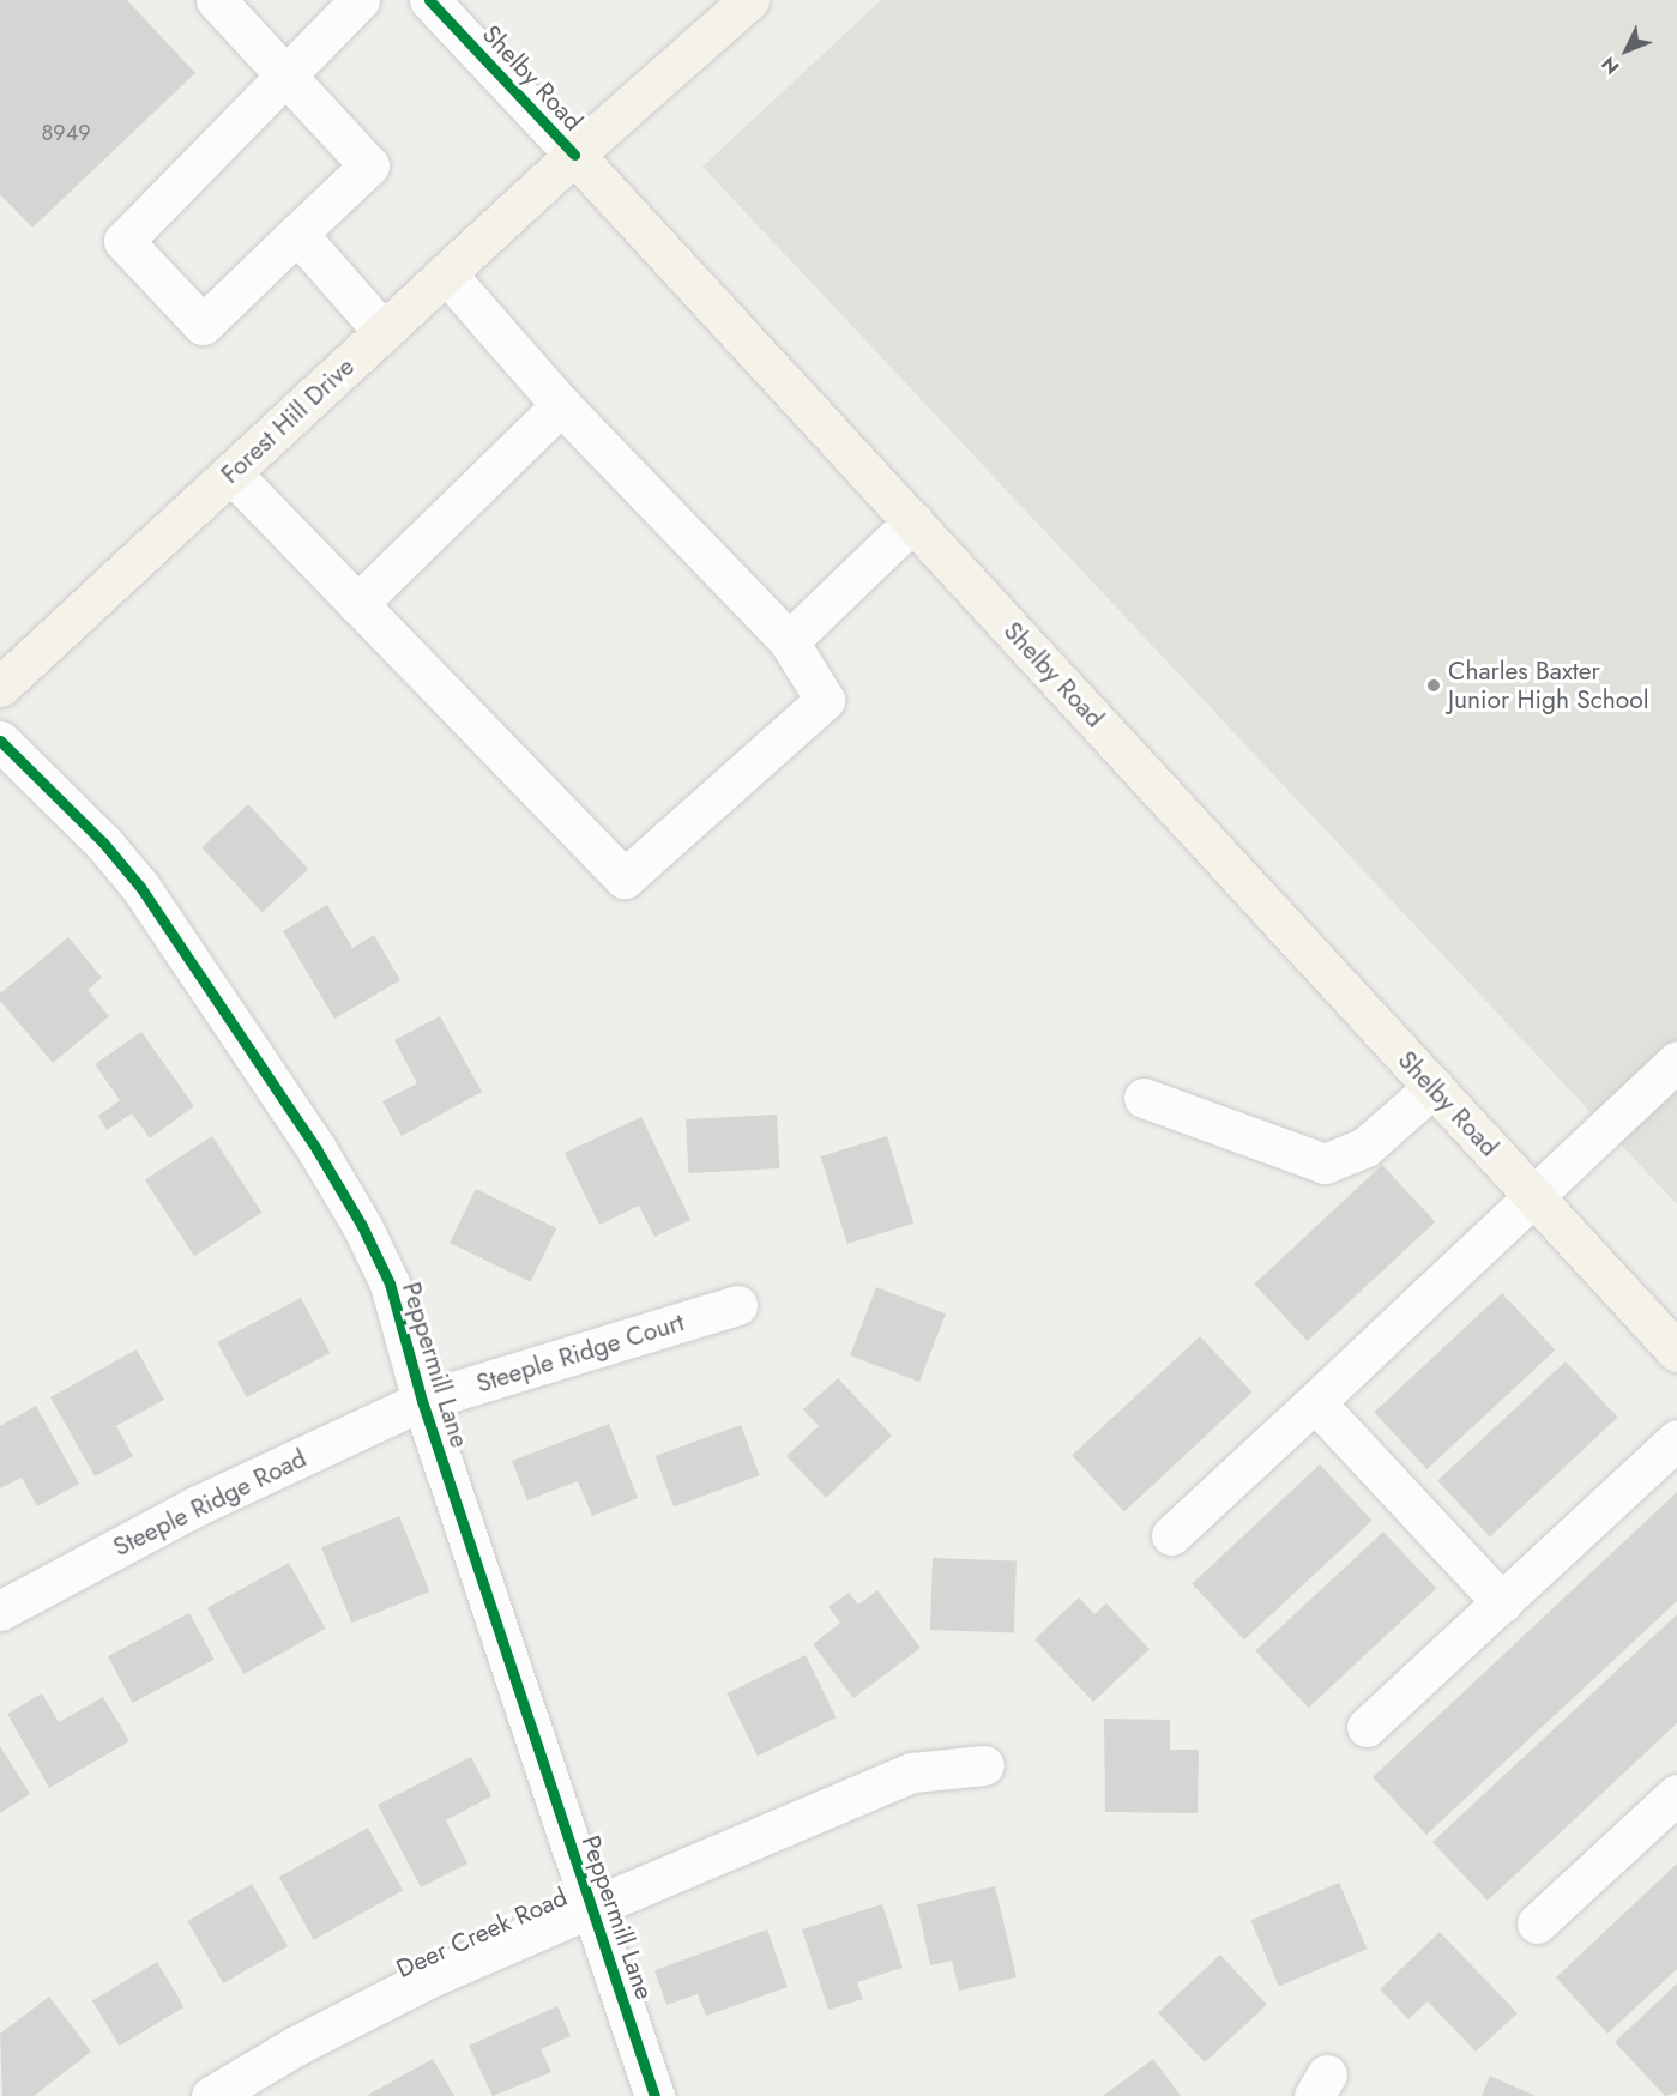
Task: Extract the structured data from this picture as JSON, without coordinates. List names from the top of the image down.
{
  "streets": {
    "main road": ["Shelby Road", "Forest Hill Drive"],
    "street": [
      "Steeple Ridge Court",
      "Peppermill Lane",
      "Steeple Ridge Road",
      "Deer Creek Road"
    ]
  },
  "crossings": [
    ["Shelby Road", "Forest Hill Drive"],
    ["Steeple Ridge Court", "Peppermill Lane"],
    ["Steeple Ridge Court", "Steeple Ridge Road"],
    ["Peppermill Lane", "Steeple Ridge Road"],
    ["Peppermill Lane", "Deer Creek Road"]
  ],
  "places": ["Charles Baxter Junior High School"],
  "house_numbers": ["8949"],
  "north": "bottom left"
}
